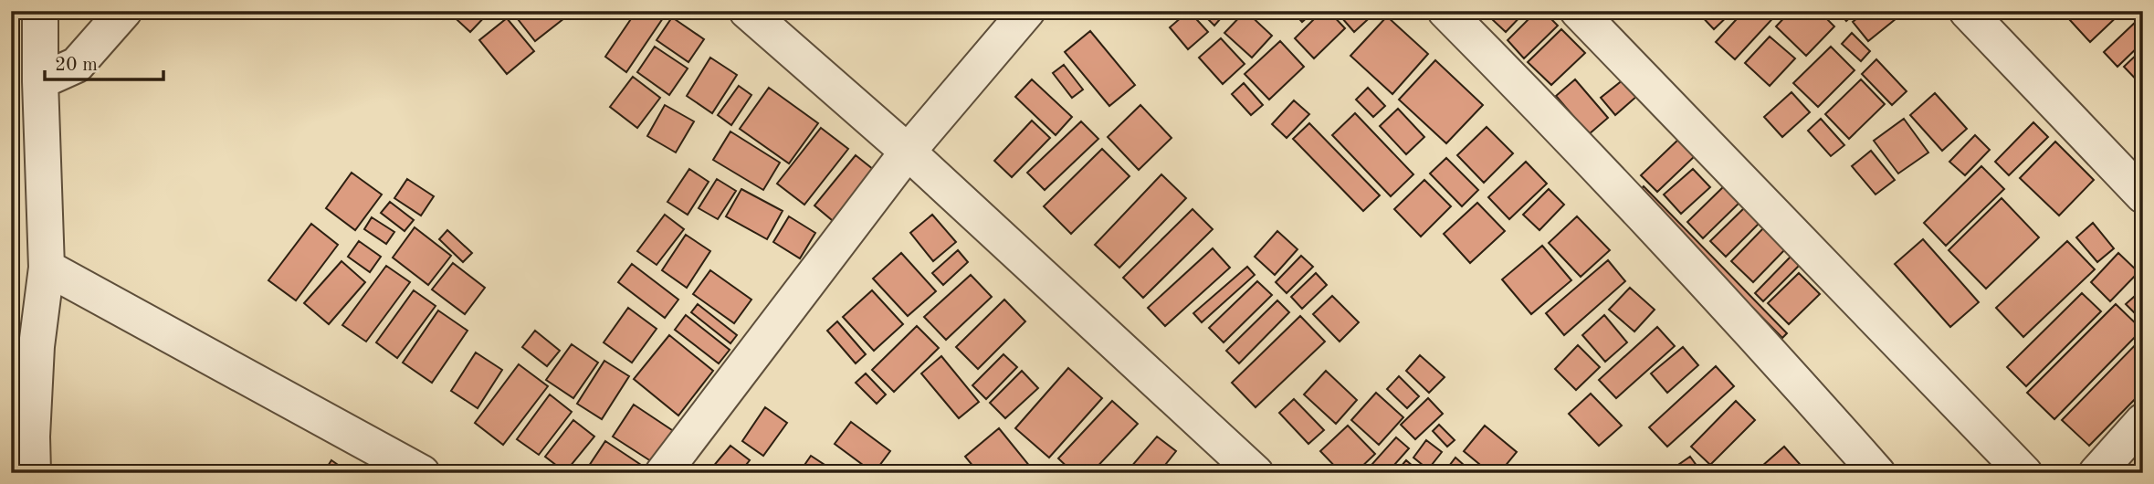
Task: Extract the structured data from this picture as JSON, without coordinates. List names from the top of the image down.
{
  "scale_bar": "20 m"
}
